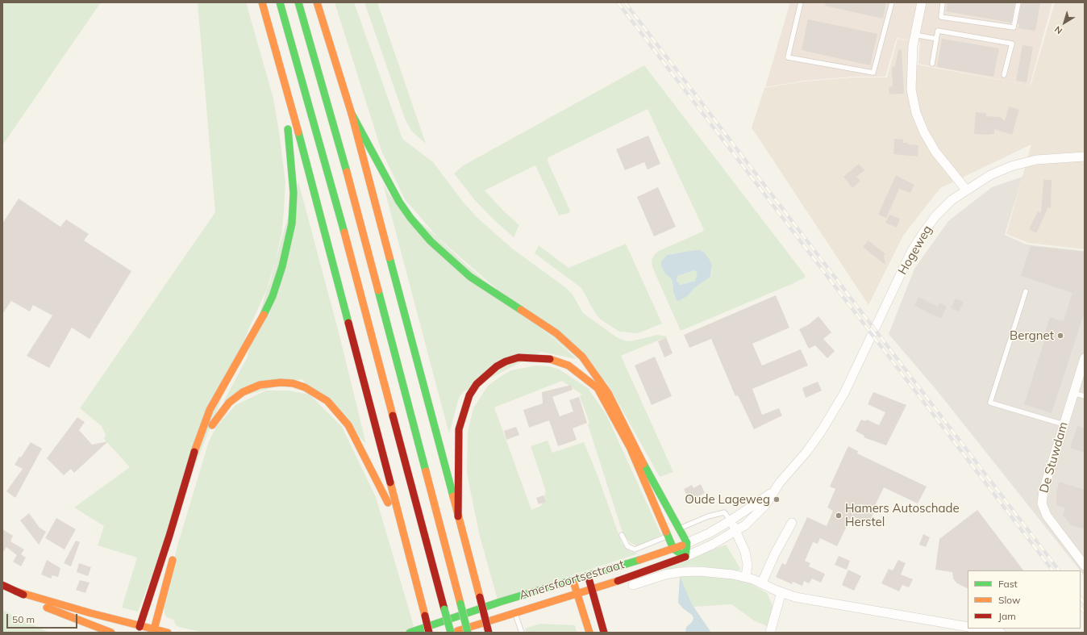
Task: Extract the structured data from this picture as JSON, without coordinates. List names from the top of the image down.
{
  "streets": {
    "main road": ["Amersfoortsestraat"],
    "street": ["Hogeweg", "De Stuwdam"]
  },
  "crossings": [
    ["Hogeweg", "Amersfoortsestraat"]
  ],
  "places": ["Bergnet", "Oude Lageweg", "Hamers Autoschade Herstel"],
  "legend": ["Fast", "Slow", "Jam"],
  "scale_bar": "50 m",
  "north": "bottom left"
}
